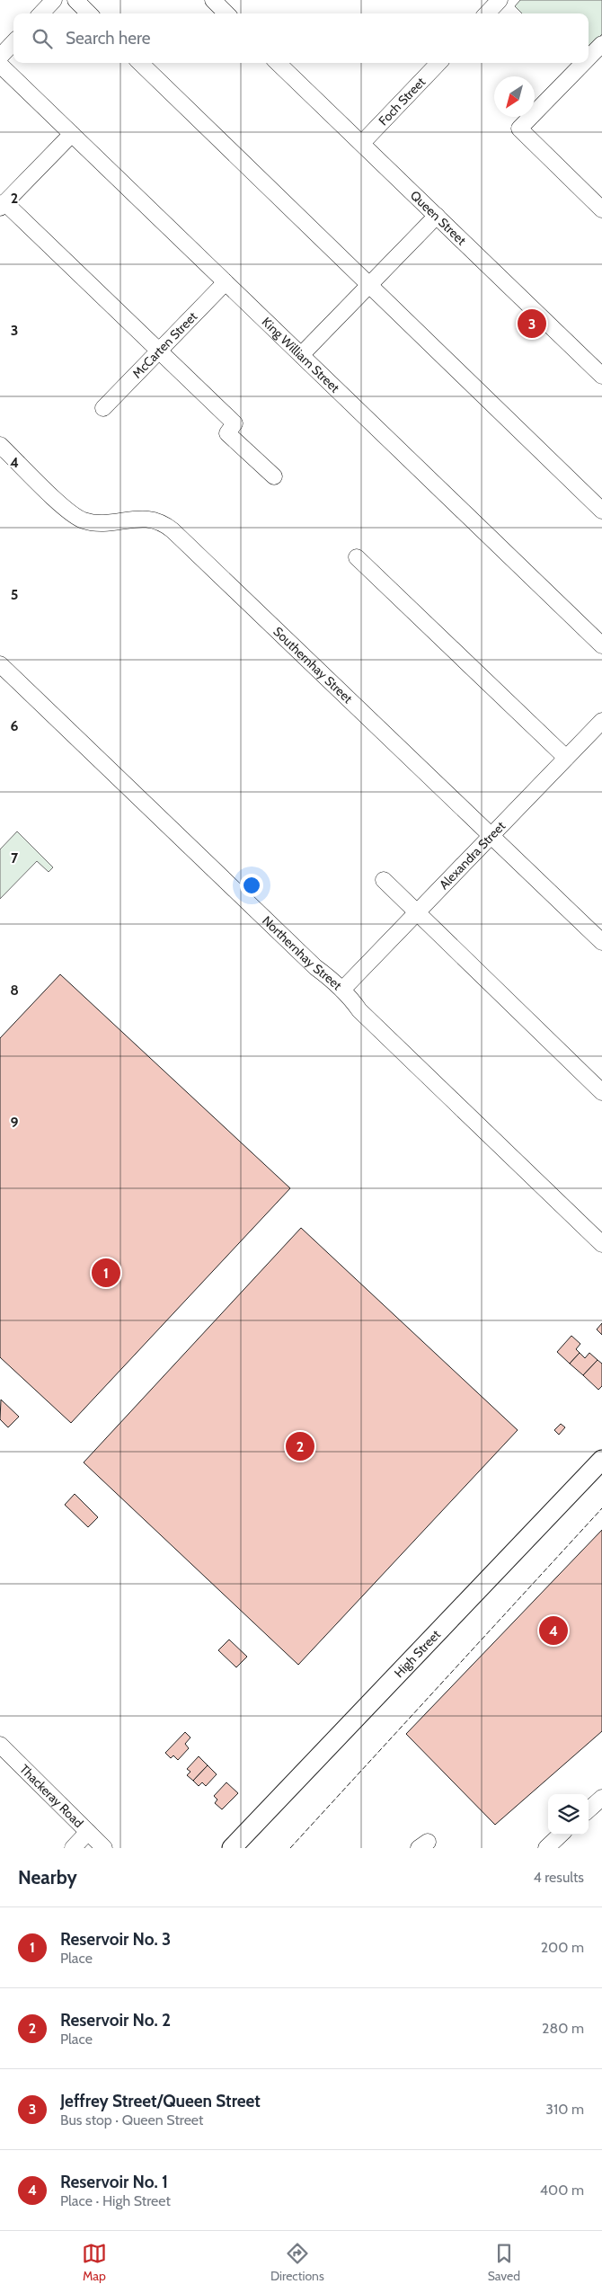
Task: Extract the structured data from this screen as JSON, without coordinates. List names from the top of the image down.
{
  "streets": {
    "main road": ["High Street"],
    "street": [
      "Foch Street",
      "Queen Street",
      "McCarten Street",
      "King William Street",
      "Southernhay Street",
      "Alexandra Street",
      "Northernhay Street",
      "Thackeray Road"
    ]
  },
  "crossings": [
    ["Foch Street", "Queen Street"],
    ["McCarten Street", "King William Street"],
    ["Southernhay Street", "Alexandra Street"],
    ["Alexandra Street", "Northernhay Street"]
  ],
  "north": "bottom left",
  "page": {
    "search": "Search here",
    "pins": [
      "3",
      "1",
      "2",
      "4"
    ],
    "heading": ["Nearby", "4 results"],
    "list": [
      {
        "mark": "1",
        "name": "Reservoir No. 3",
        "note": "Place",
        "value": "200 m"
      },
      {
        "mark": "2",
        "name": "Reservoir No. 2",
        "note": "Place",
        "value": "280 m"
      },
      {
        "mark": "3",
        "name": "Jeffrey Street/Queen Street",
        "note": "Bus stop · Queen Street",
        "value": "310 m"
      },
      {
        "mark": "4",
        "name": "Reservoir No. 1",
        "note": "Place · High Street",
        "value": "400 m"
      }
    ],
    "nav": ["Map", "Directions", "Saved"]
  },
  "grid": {
    "rows": [
      "2",
      "3",
      "4",
      "5",
      "6",
      "7",
      "8",
      "9"
    ]
  }
}
